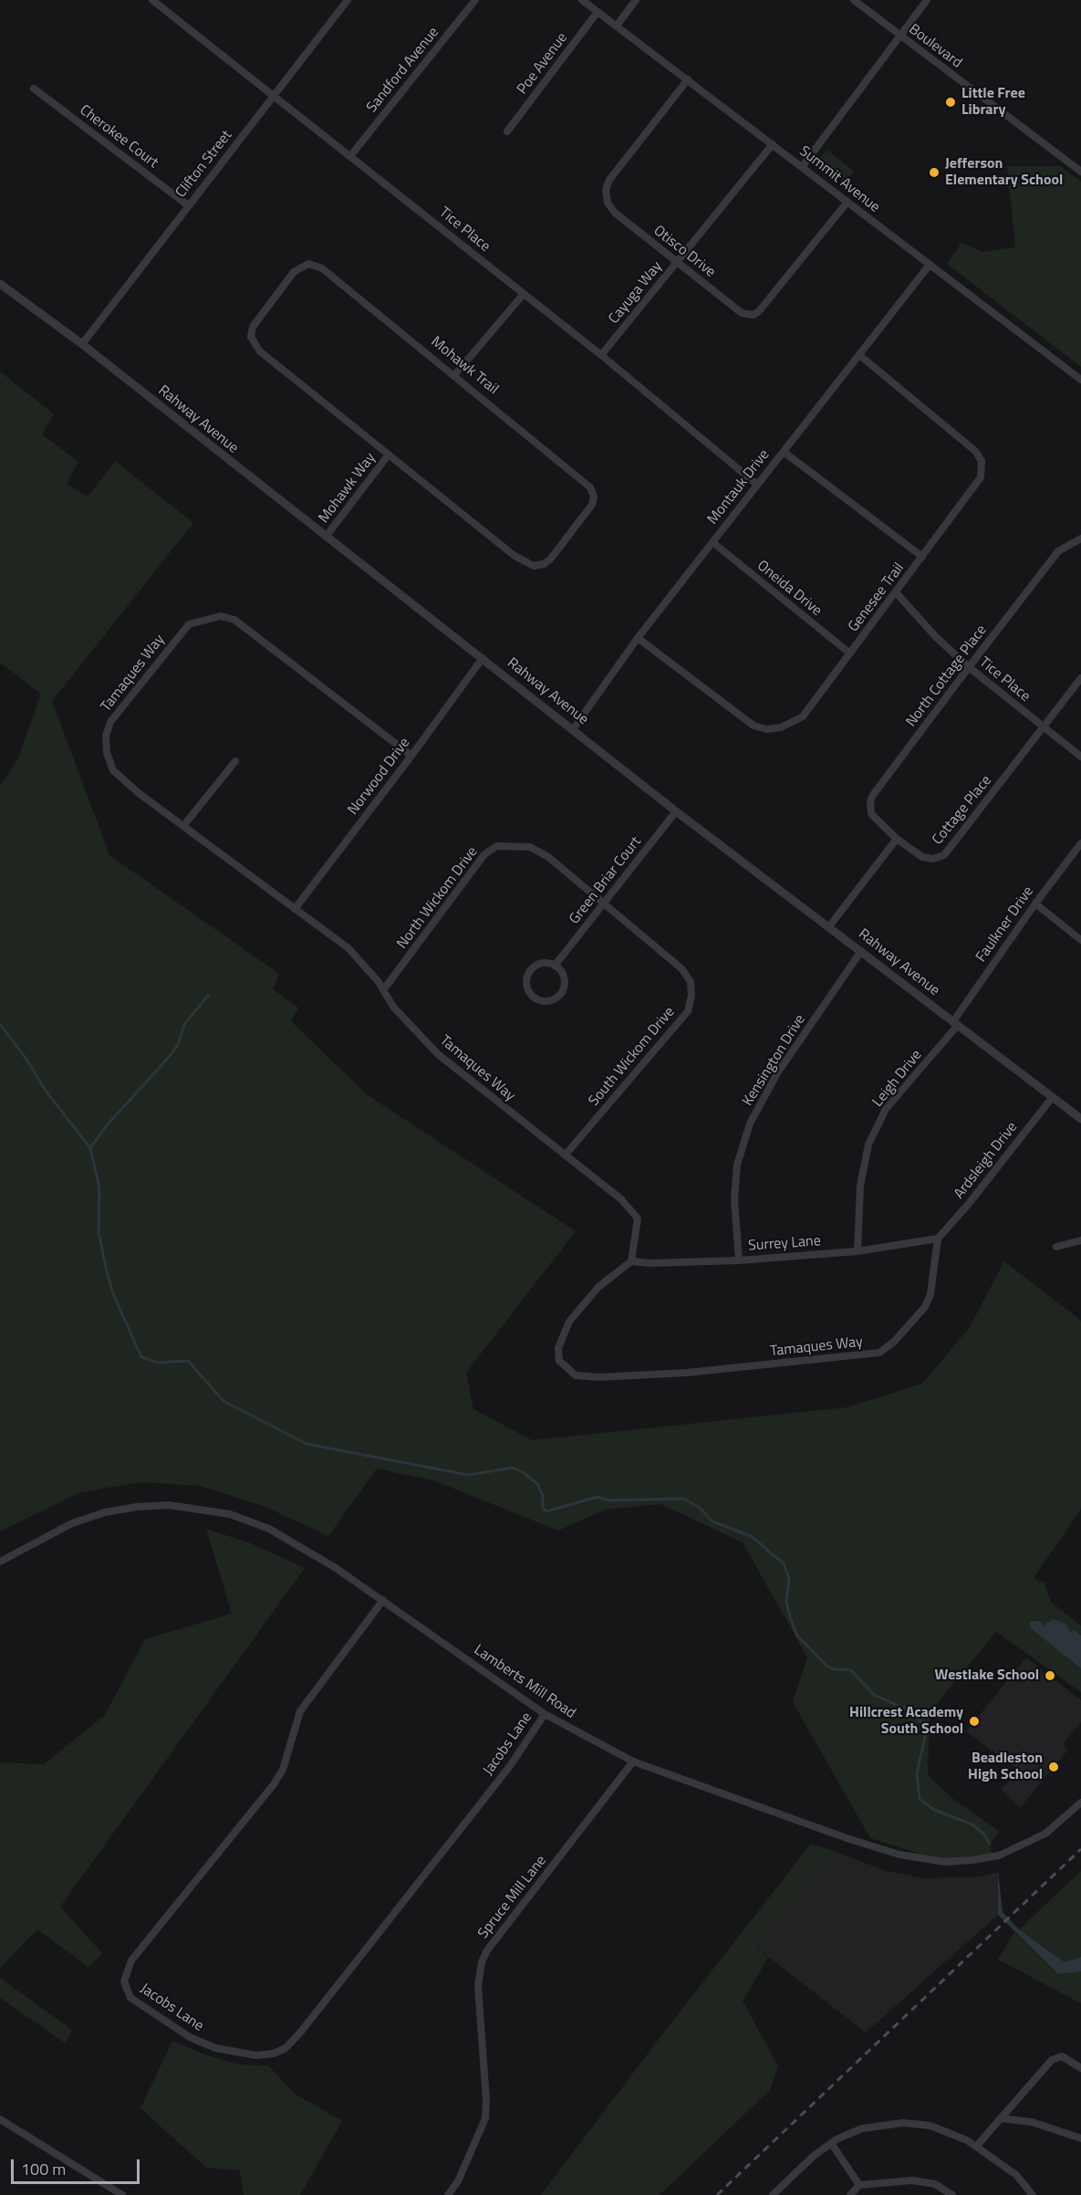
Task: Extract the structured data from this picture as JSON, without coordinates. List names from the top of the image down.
{
  "streets": {
    "street": [
      "Boulevard",
      "Poe Avenue",
      "Sandford Avenue",
      "Cherokee Court",
      "Clifton Street",
      "Summit Avenue",
      "Tice Place",
      "Otisco Drive",
      "Cayuga Way",
      "Mohawk Trail",
      "Rahway Avenue",
      "Montauk Drive",
      "Mohawk Way",
      "Oneida Drive",
      "Genesee Trail",
      "Tamaques Way",
      "North Cottage Place",
      "Norwood Drive",
      "Cottage Place",
      "Green Briar Court",
      "North Wickom Drive",
      "Faulkner Drive",
      "South Wickom Drive",
      "Kensington Drive",
      "Leigh Drive",
      "Ardsleigh Drive",
      "Surrey Lane",
      "Lamberts Mill Road",
      "Jacobs Lane",
      "Spruce Mill Lane"
    ]
  },
  "crossings": [
    ["Poe Avenue", "Summit Avenue"],
    ["Sandford Avenue", "Tice Place"],
    ["Cherokee Court", "Clifton Street"],
    ["Clifton Street", "Tice Place"],
    ["Clifton Street", "Rahway Avenue"],
    ["Summit Avenue", "Otisco Drive"],
    ["Summit Avenue", "Cayuga Way"],
    ["Summit Avenue", "Montauk Drive"],
    ["Tice Place", "Cayuga Way"],
    ["Tice Place", "Montauk Drive"],
    ["Tice Place", "Genesee Trail"],
    ["Tice Place", "North Cottage Place"],
    ["Tice Place", "Cottage Place"],
    ["Otisco Drive", "Cayuga Way"],
    ["Mohawk Trail", "Mohawk Way"],
    ["Rahway Avenue", "Montauk Drive"],
    ["Rahway Avenue", "Mohawk Way"],
    ["Rahway Avenue", "Norwood Drive"],
    ["Rahway Avenue", "Green Briar Court"],
    ["Rahway Avenue", "Faulkner Drive"],
    ["Rahway Avenue", "Kensington Drive"],
    ["Rahway Avenue", "Leigh Drive"],
    ["Rahway Avenue", "Ardsleigh Drive"],
    ["Montauk Drive", "Oneida Drive"],
    ["Montauk Drive", "Genesee Trail"],
    ["Oneida Drive", "Genesee Trail"],
    ["Tamaques Way", "Norwood Drive"],
    ["Tamaques Way", "North Wickom Drive"],
    ["Tamaques Way", "South Wickom Drive"],
    ["Tamaques Way", "Ardsleigh Drive"],
    ["Tamaques Way", "Surrey Lane"],
    ["North Cottage Place", "Cottage Place"],
    ["Green Briar Court", "North Wickom Drive"],
    ["Green Briar Court", "South Wickom Drive"],
    ["North Wickom Drive", "South Wickom Drive"],
    ["Faulkner Drive", "Leigh Drive"],
    ["Kensington Drive", "Surrey Lane"],
    ["Leigh Drive", "Surrey Lane"],
    ["Ardsleigh Drive", "Surrey Lane"],
    ["Lamberts Mill Road", "Jacobs Lane"],
    ["Lamberts Mill Road", "Spruce Mill Lane"]
  ],
  "places": [
    "Little Free Library",
    "Jefferson Elementary School",
    "Westlake School",
    "Hillcrest Academy South School",
    "Beadleston High School"
  ],
  "scale_bar": "100 m"
}
